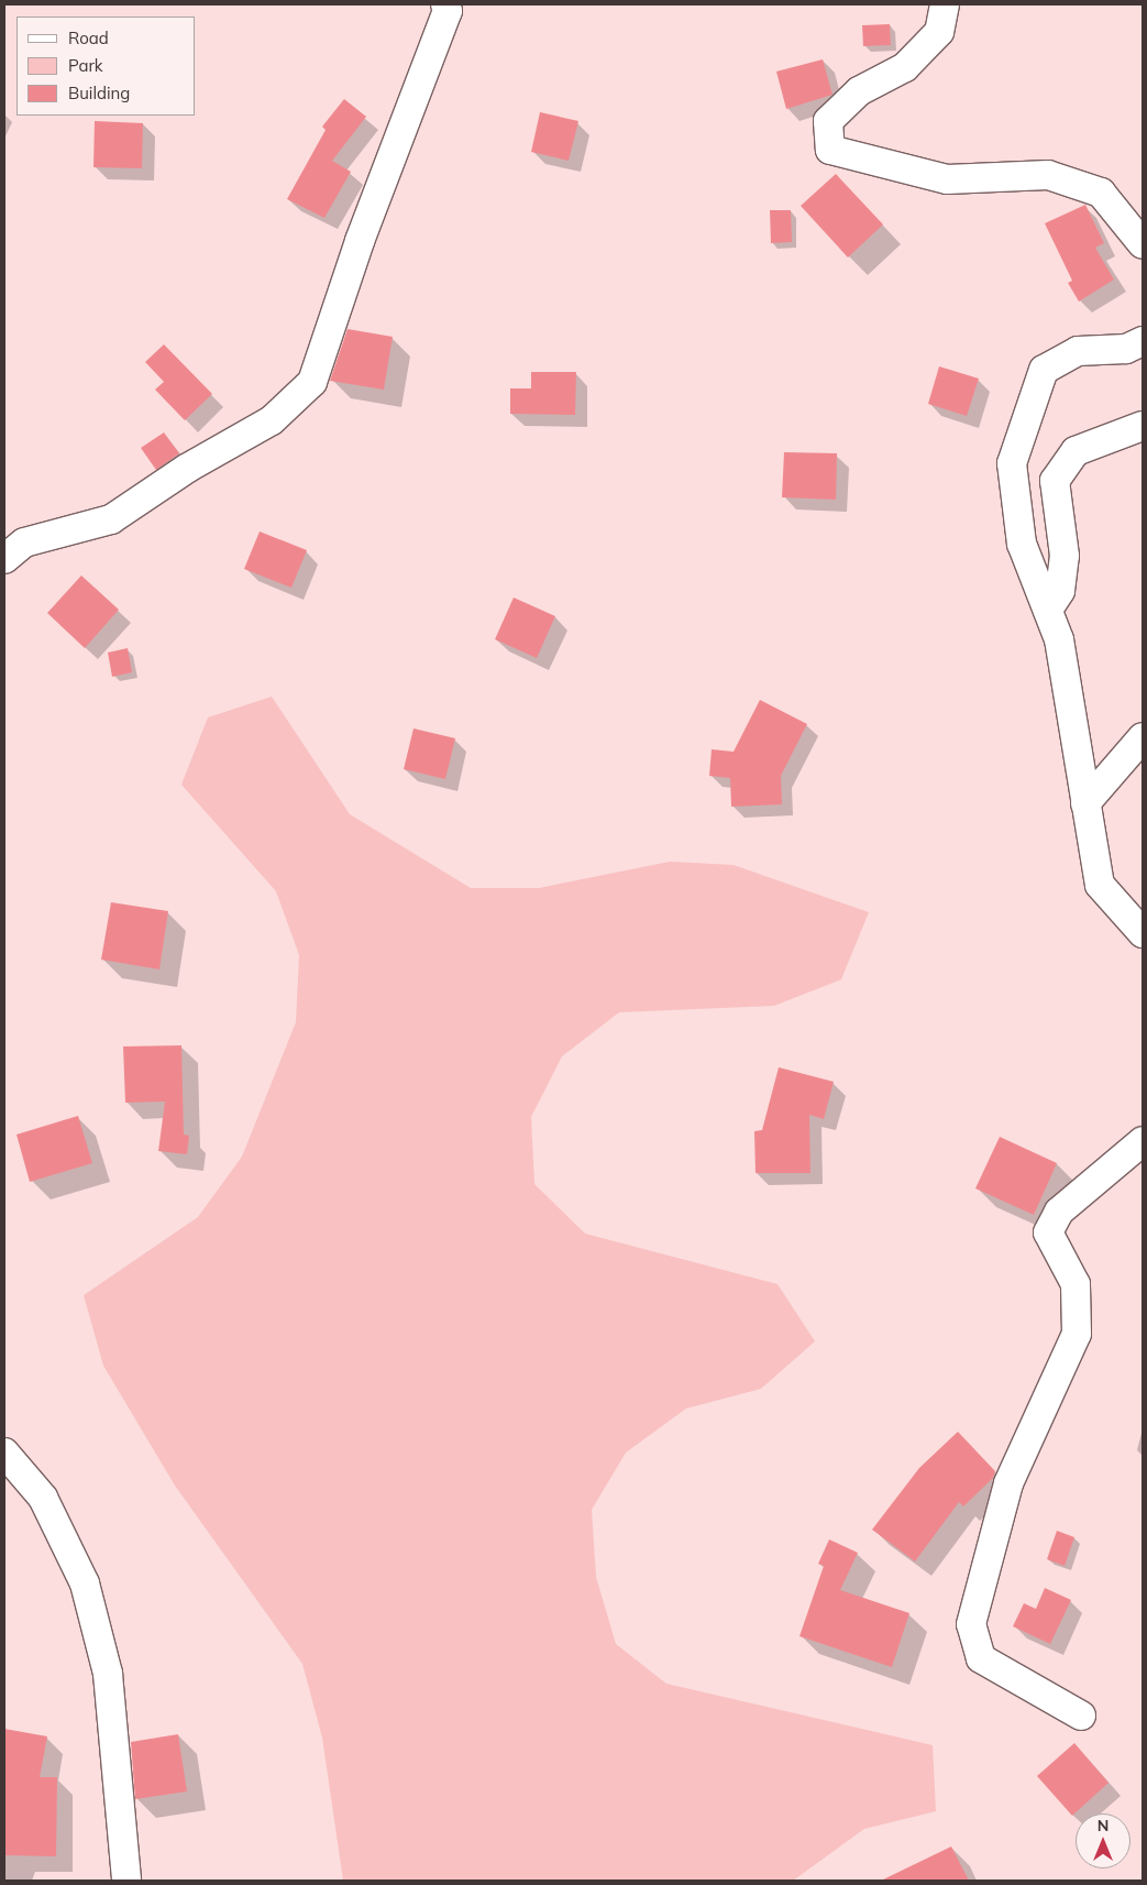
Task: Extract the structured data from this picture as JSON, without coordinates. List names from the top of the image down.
{
  "legend": ["Road", "Park", "Building"],
  "north": "top"
}
